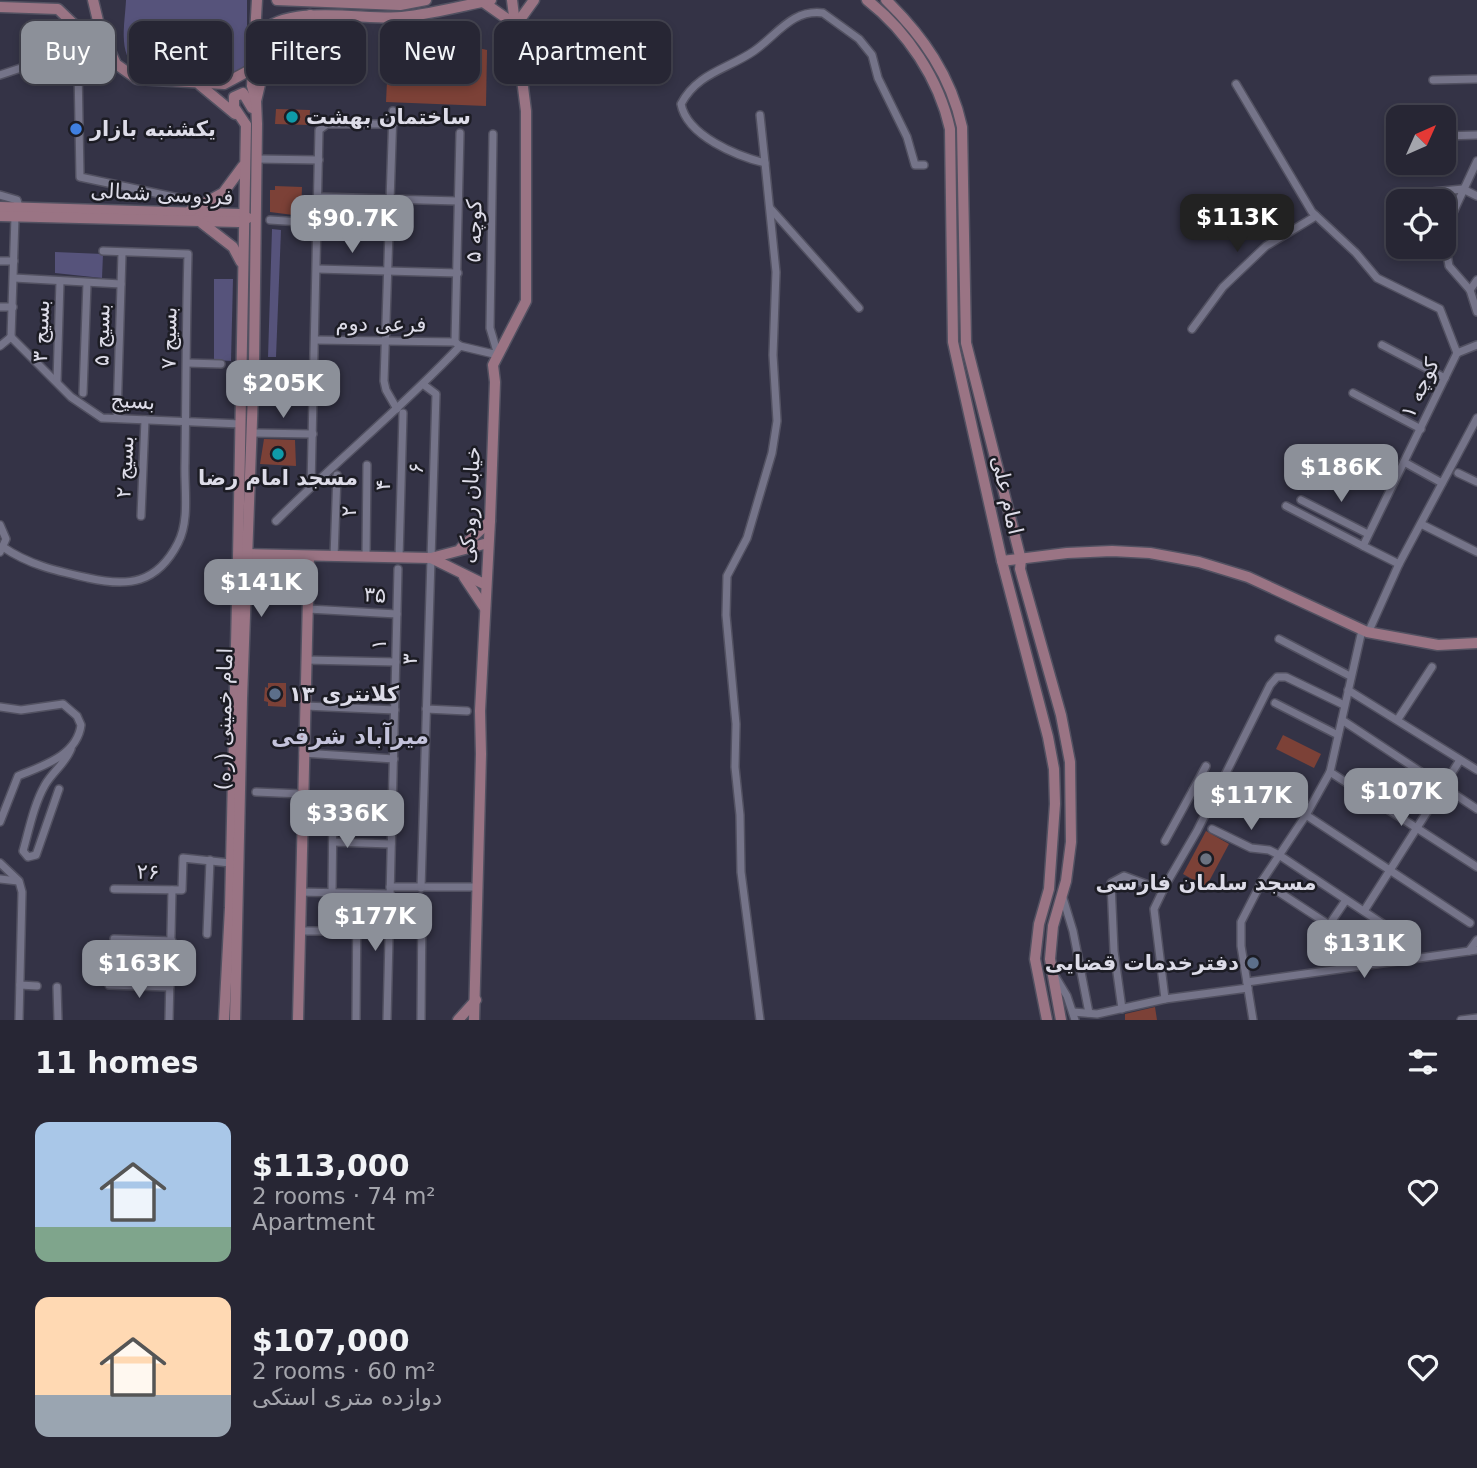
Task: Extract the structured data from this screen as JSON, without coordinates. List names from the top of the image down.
{
  "streets": {
    "main road": [
      "فردوسی شمالی",
      "امام علی",
      "خیابان رودکی",
      "امام خمینی (ره)"
    ],
    "street": [
      "کوچه ۵",
      "فرعی دوم",
      "بسیج ۳",
      "بسیج ۵",
      "بسیج ۷",
      "کوچه ۱",
      "بسیج",
      "بسیج ۲",
      "۶",
      "۴",
      "۲",
      "۳۵",
      "۱",
      "۳",
      "۲۶"
    ]
  },
  "crossings": [
    ["فردوسی شمالی", "امام خمینی (ره)"],
    ["کوچه ۵", "فرعی دوم"],
    ["کوچه ۵", "خیابان رودکی"],
    ["فرعی دوم", "خیابان رودکی"],
    ["بسیج ۳", "بسیج"],
    ["بسیج ۵", "بسیج ۷"],
    ["بسیج ۵", "بسیج"],
    ["بسیج ۷", "بسیج"],
    ["بسیج", "بسیج ۲"],
    ["بسیج", "امام خمینی (ره)"],
    ["۶", "۳"],
    ["۴", "۱"],
    ["۳۵", "۱"]
  ],
  "districts": ["میرآباد شرقی"],
  "places": [
    "ساختمان بهشت",
    "یکشنبه بازار",
    "مسجد امام رضا",
    "کلانتری ۱۳",
    "مسجد سلمان فارسی",
    "دفترخدمات قضایی"
  ],
  "north": "top right",
  "page": {
    "chip": [
      "Buy",
      "Rent",
      "Filters",
      "New",
      "Apartment"
    ],
    "price": [
      "$113K",
      "$90.7K",
      "$205K",
      "$186K",
      "$141K",
      "$107K",
      "$117K",
      "$336K",
      "$177K",
      "$131K",
      "$163K"
    ],
    "heading": "11 homes",
    "list": [
      {
        "name": "$113,000",
        "note": "2 rooms · 74 m² · Apartment"
      },
      {
        "name": "$107,000",
        "note": "2 rooms · 60 m² · دوازده متری استکی"
      }
    ]
  }
}
